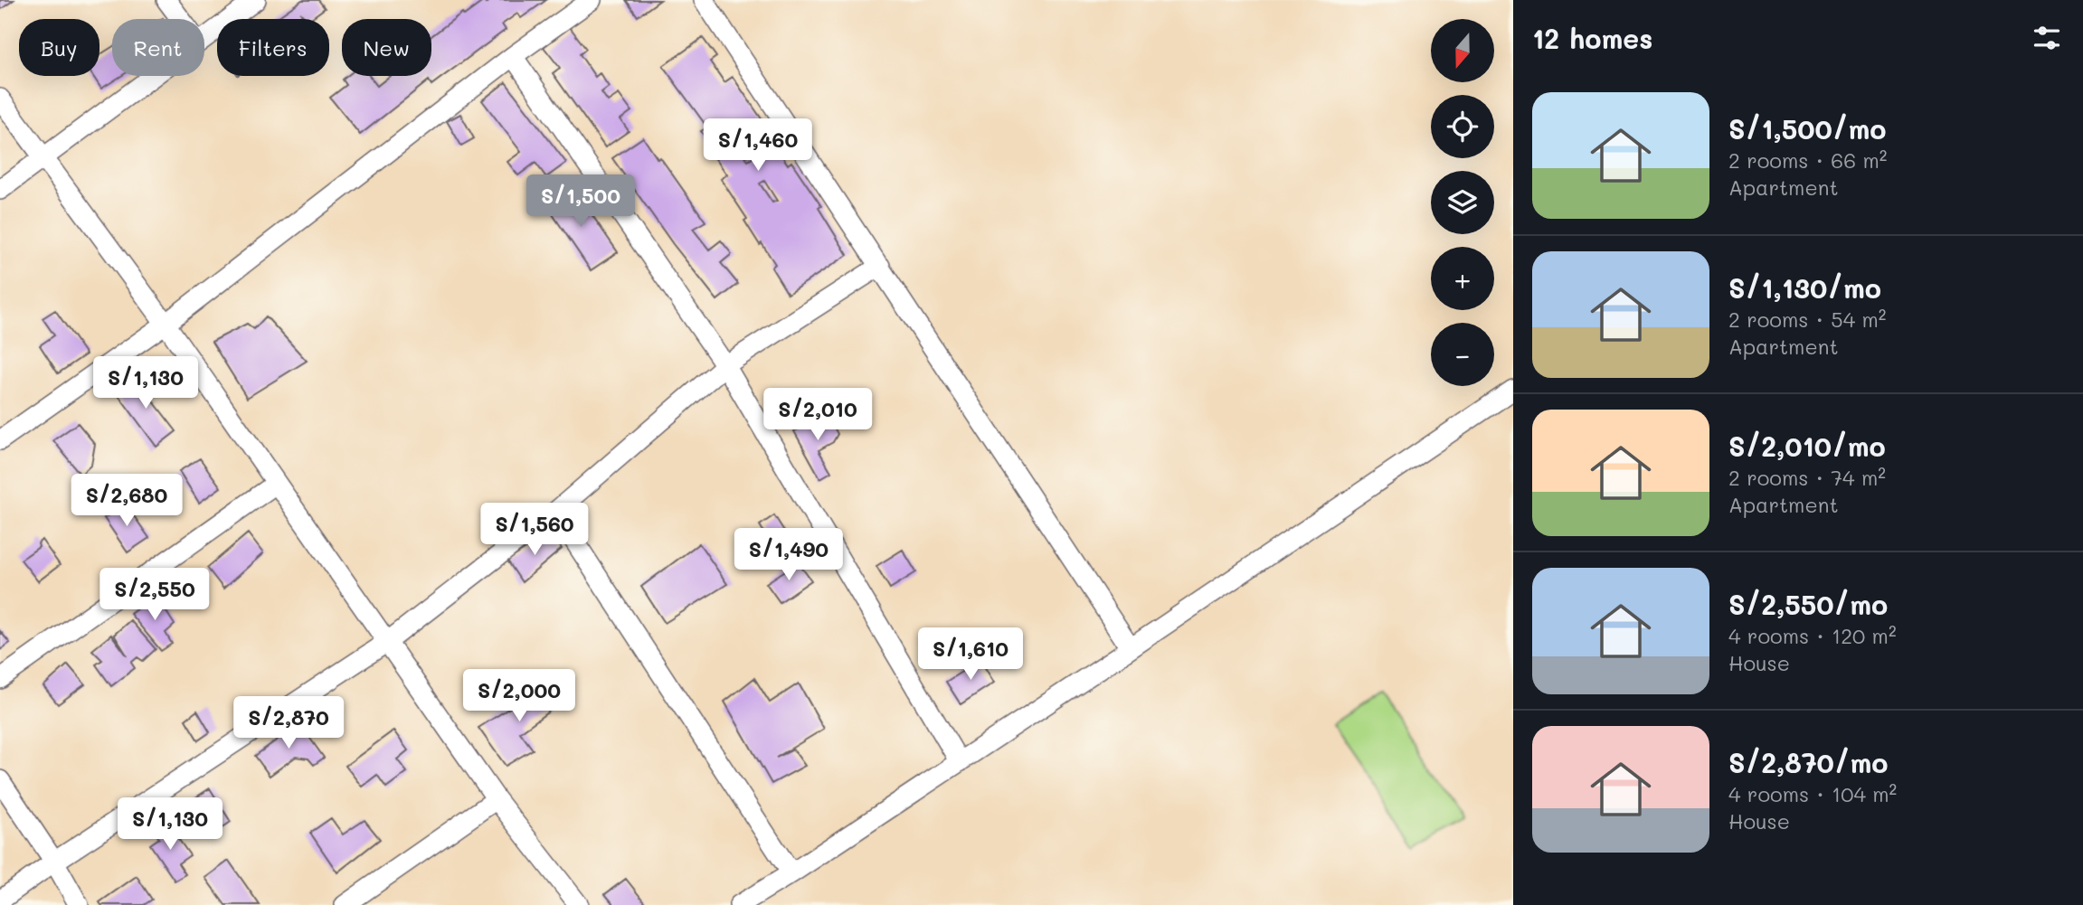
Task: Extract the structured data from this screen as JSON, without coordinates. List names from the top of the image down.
{
  "north": "bottom",
  "page": {
    "heading": "12 homes",
    "map_buttons": ["+", "−"],
    "chip": [
      "Buy",
      "Rent",
      "Filters",
      "New"
    ],
    "list": [
      {
        "name": "S/1,500/mo",
        "note": "2 rooms · 66 m² · Apartment"
      },
      {
        "name": "S/1,130/mo",
        "note": "2 rooms · 54 m² · Apartment"
      },
      {
        "name": "S/2,010/mo",
        "note": "2 rooms · 74 m² · Apartment"
      },
      {
        "name": "S/2,550/mo",
        "note": "4 rooms · 120 m² · House"
      },
      {
        "name": "S/2,870/mo",
        "note": "4 rooms · 104 m² · House"
      }
    ],
    "price": [
      "S/1,460",
      "S/1,500",
      "S/1,130",
      "S/2,010",
      "S/2,680",
      "S/1,560",
      "S/1,490",
      "S/2,550",
      "S/1,610",
      "S/2,000",
      "S/2,870",
      "S/1,130"
    ]
  }
}
